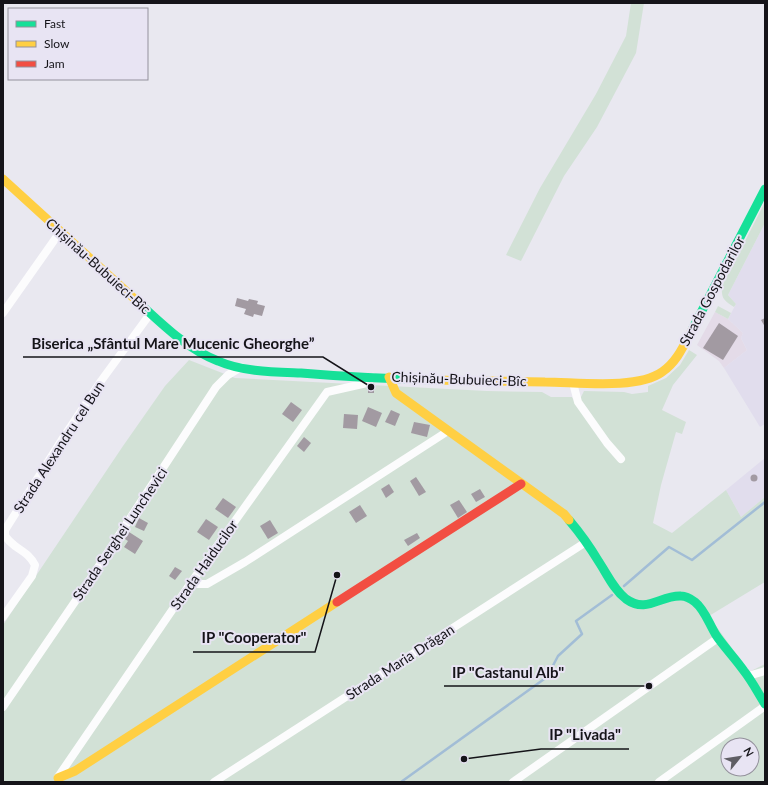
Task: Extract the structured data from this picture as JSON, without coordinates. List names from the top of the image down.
{
  "streets": {
    "street": [
      "Chișinău-Bubuieci-Bîc",
      "Strada Gospodarilor",
      "Strada Alexandru cel Bun",
      "Strada Serghei Lunchevici",
      "Strada Haiducilor",
      "Strada Maria Drăgan"
    ]
  },
  "crossings": [
    ["Chișinău-Bubuieci-Bîc", "Strada Gospodarilor"],
    ["Chișinău-Bubuieci-Bîc", "Strada Alexandru cel Bun"],
    ["Chișinău-Bubuieci-Bîc", "Strada Serghei Lunchevici"],
    ["Chișinău-Bubuieci-Bîc", "Strada Haiducilor"]
  ],
  "places": [
    "Biserica „Sfântul Mare Mucenic Gheorghe”",
    "IP \"Cooperator\"",
    "IP \"Castanul Alb\"",
    "IP \"Livada\""
  ],
  "legend": ["Fast", "Slow", "Jam"],
  "north": "top right"
}
